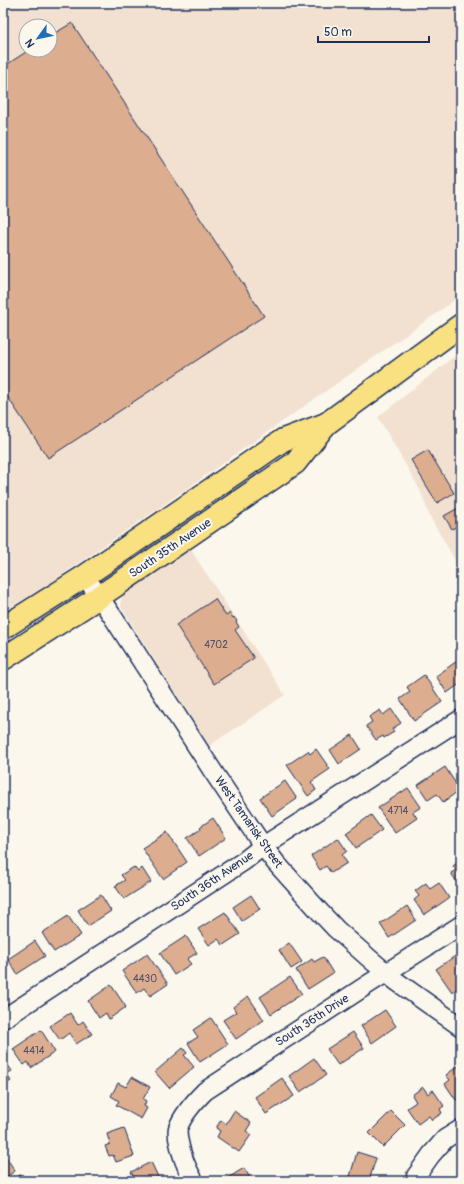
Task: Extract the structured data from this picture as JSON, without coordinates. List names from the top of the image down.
{
  "streets": {
    "main road": ["South 35th Avenue"],
    "street": ["West Tamarisk Street", "South 36th Avenue", "South 36th Drive"]
  },
  "crossings": [
    ["South 35th Avenue", "West Tamarisk Street"],
    ["West Tamarisk Street", "South 36th Avenue"],
    ["West Tamarisk Street", "South 36th Drive"]
  ],
  "house_numbers": [
    "4702",
    "4714",
    "4430",
    "4414"
  ],
  "scale_bar": "50 m",
  "north": "bottom left"
}
